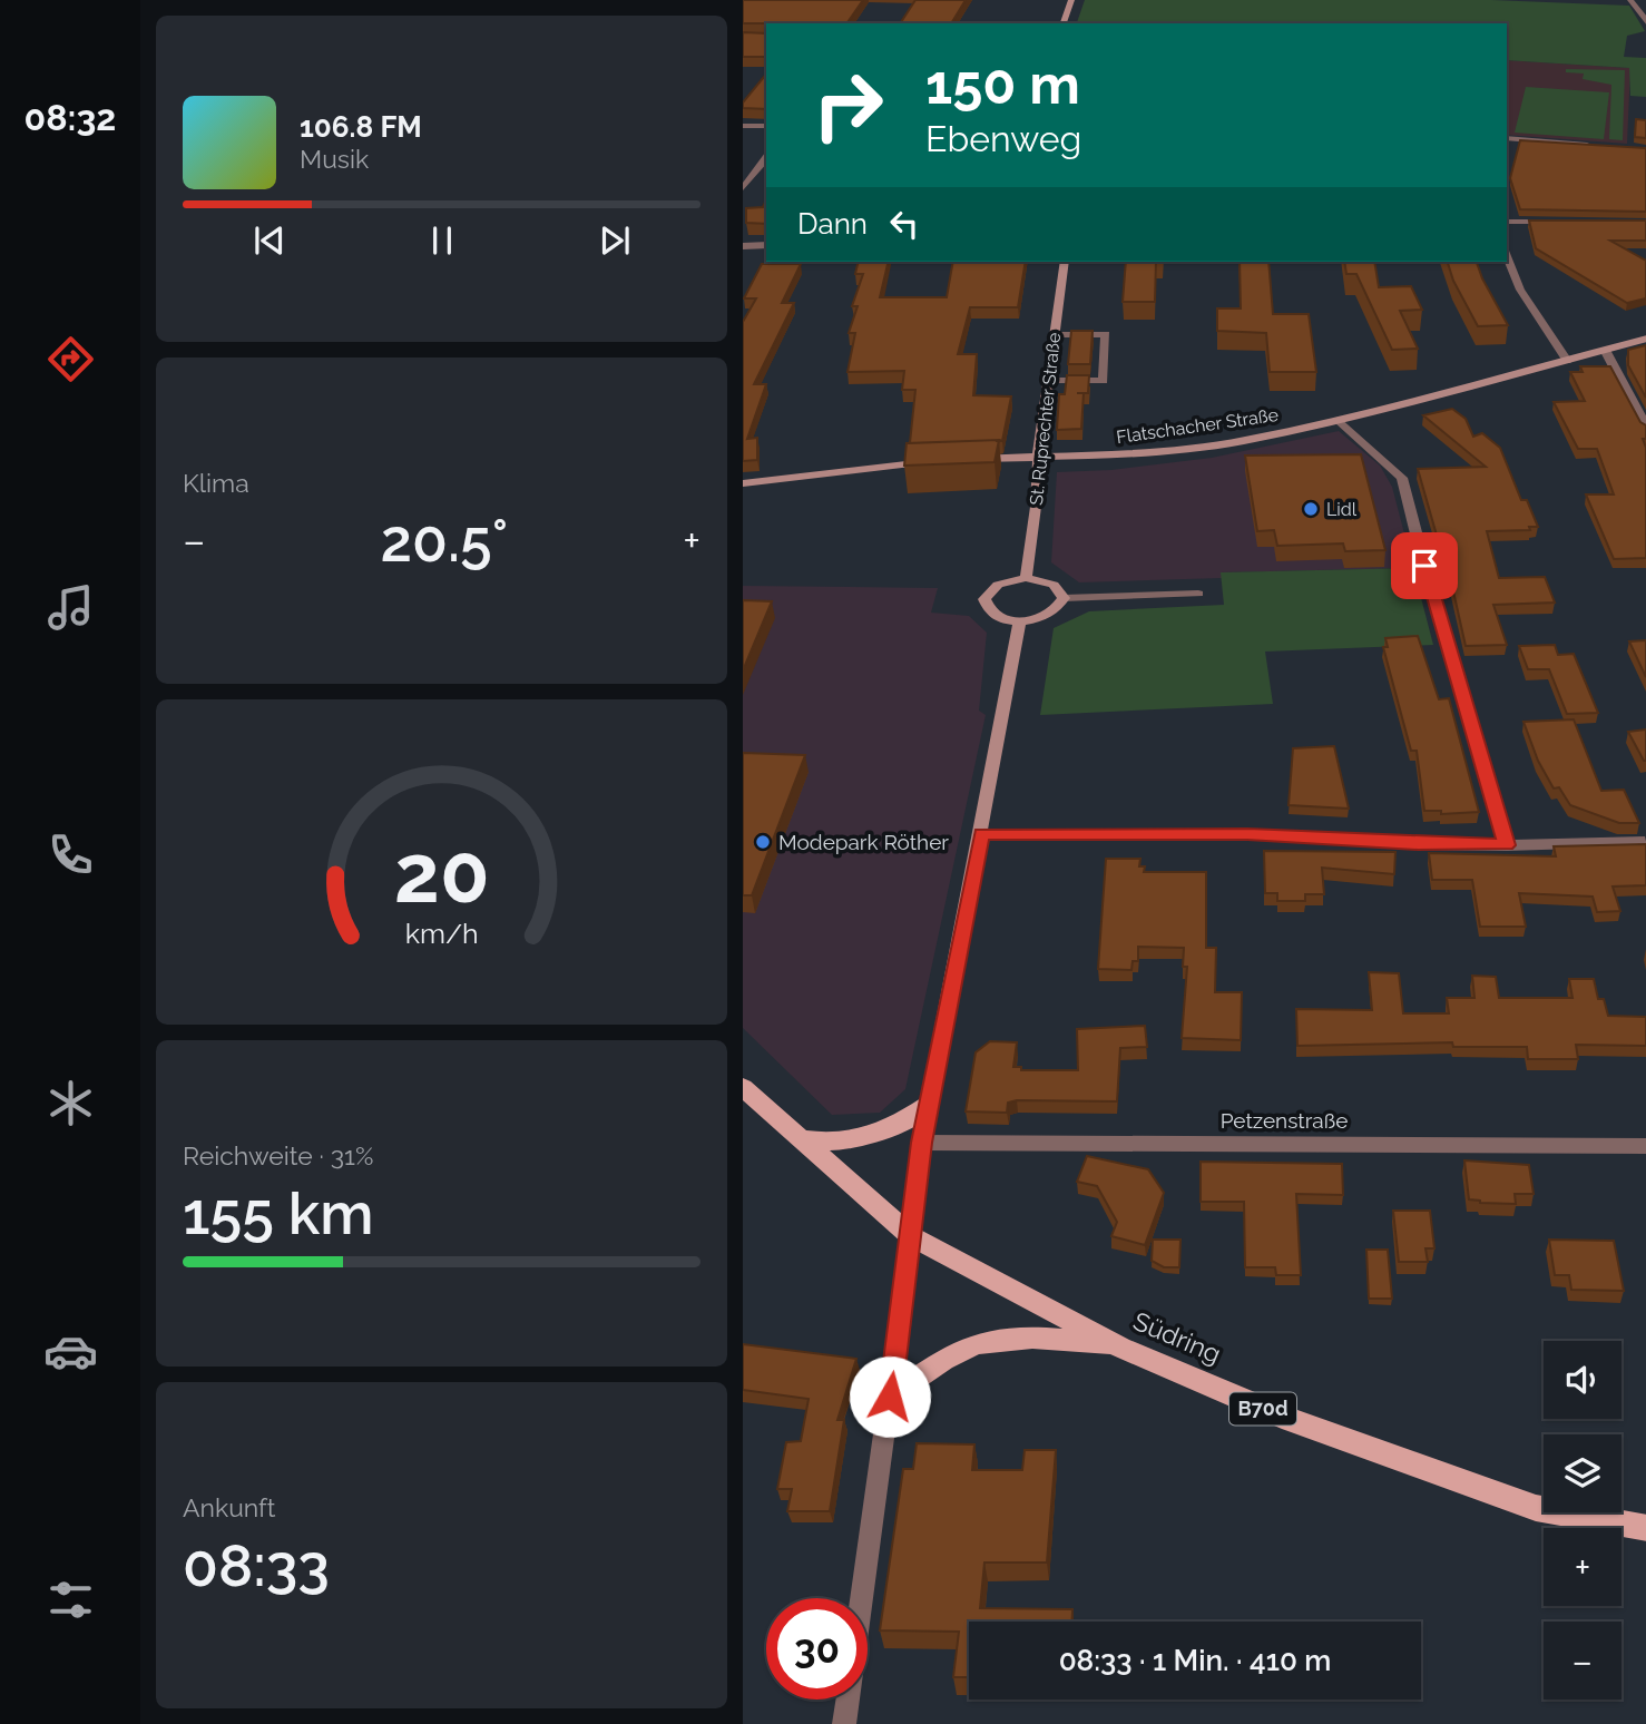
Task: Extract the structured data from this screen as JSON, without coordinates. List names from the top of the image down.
{
  "streets": {
    "main road": ["Südring", "B70d"],
    "street": ["St. Ruprechter Straße", "Flatschacher Straße", "Petzenstraße"]
  },
  "crossings": [
    ["St. Ruprechter Straße", "Flatschacher Straße"]
  ],
  "places": ["Lidl", "Modepark Röther"],
  "page": {
    "tabs": "08:32",
    "turn": ["150 m", "Ebenweg"],
    "song": ["106.8 FM", "Musik"],
    "then": "Dann",
    "tile": [
      "Klima",
      ["Reichweite · 31%", "155 km"],
      ["Ankunft", "08:33"]
    ],
    "heat": ["−", "20.5°", "+"],
    "map_buttons": ["+", "−"],
    "limit": "30",
    "trip": "08:33 · 1 Min. · 410 m",
    "gauge": ["20", "km/h"]
  }
}
